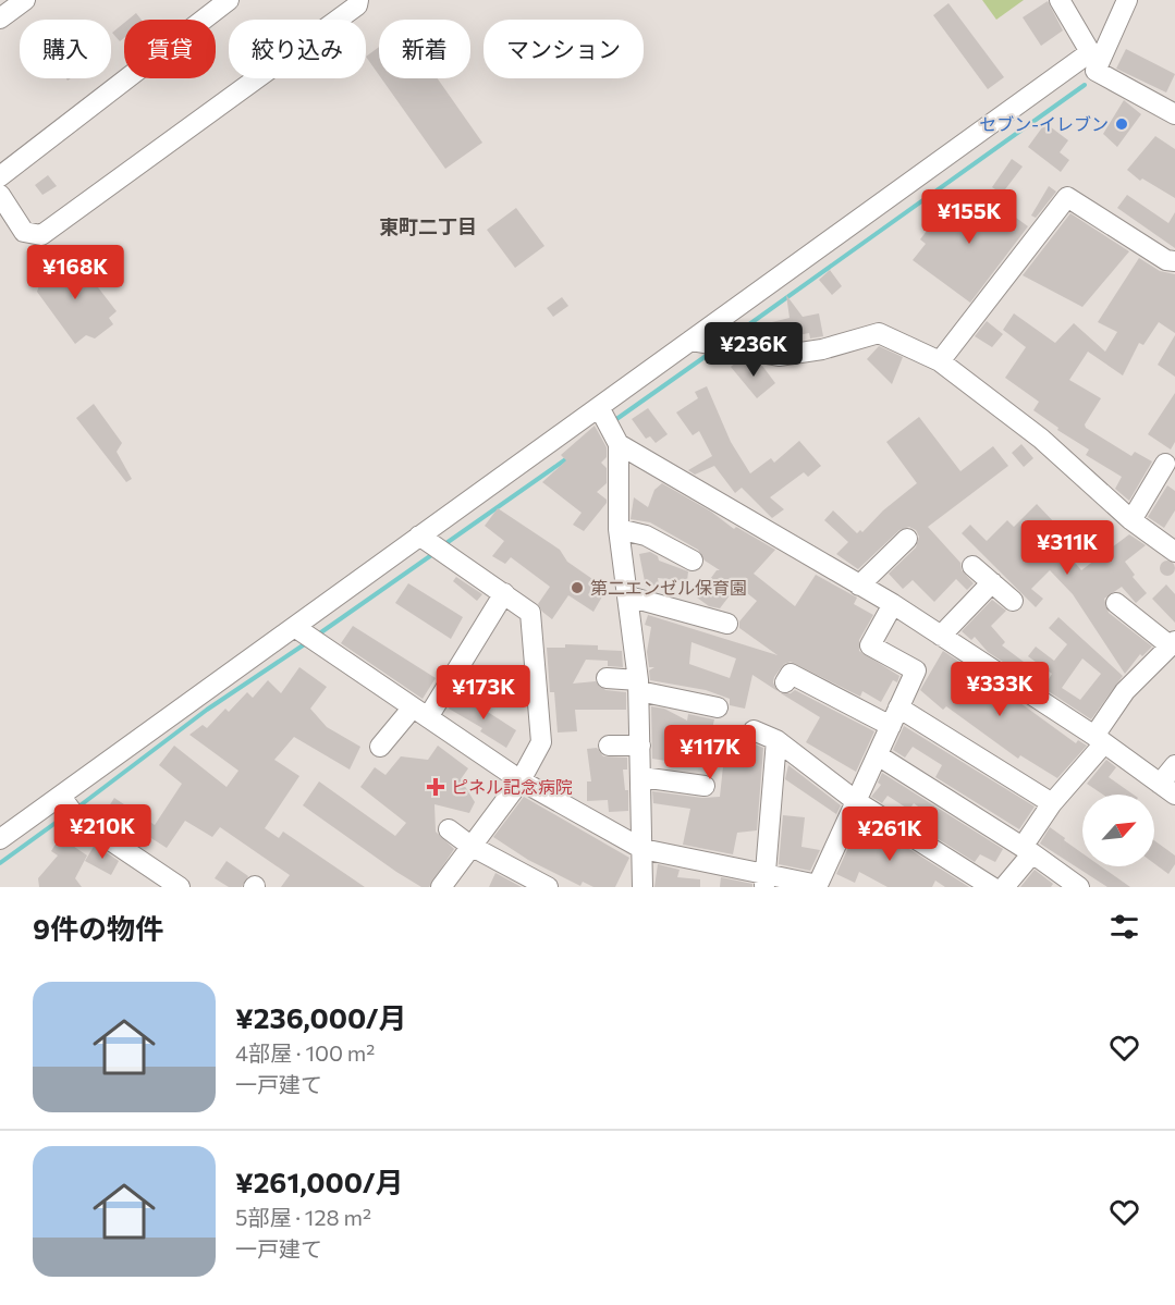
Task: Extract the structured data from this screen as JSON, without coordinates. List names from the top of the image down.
{
  "districts": ["東町二丁目"],
  "places": {
    "other": ["セブン-イレブン", "第二エンゼル保育園"],
    "health": ["ピネル記念病院"]
  },
  "north": "top right",
  "page": {
    "chip": [
      "購入",
      "賃貸",
      "絞り込み",
      "新着",
      "マンション"
    ],
    "price": [
      "¥155K",
      "¥168K",
      "¥236K",
      "¥311K",
      "¥333K",
      "¥173K",
      "¥117K",
      "¥210K",
      "¥261K"
    ],
    "heading": "9件の物件",
    "list": [
      {
        "name": "¥236,000/月",
        "note": "4部屋 · 100 m² · 一戸建て"
      },
      {
        "name": "¥261,000/月",
        "note": "5部屋 · 128 m² · 一戸建て"
      }
    ]
  }
}
